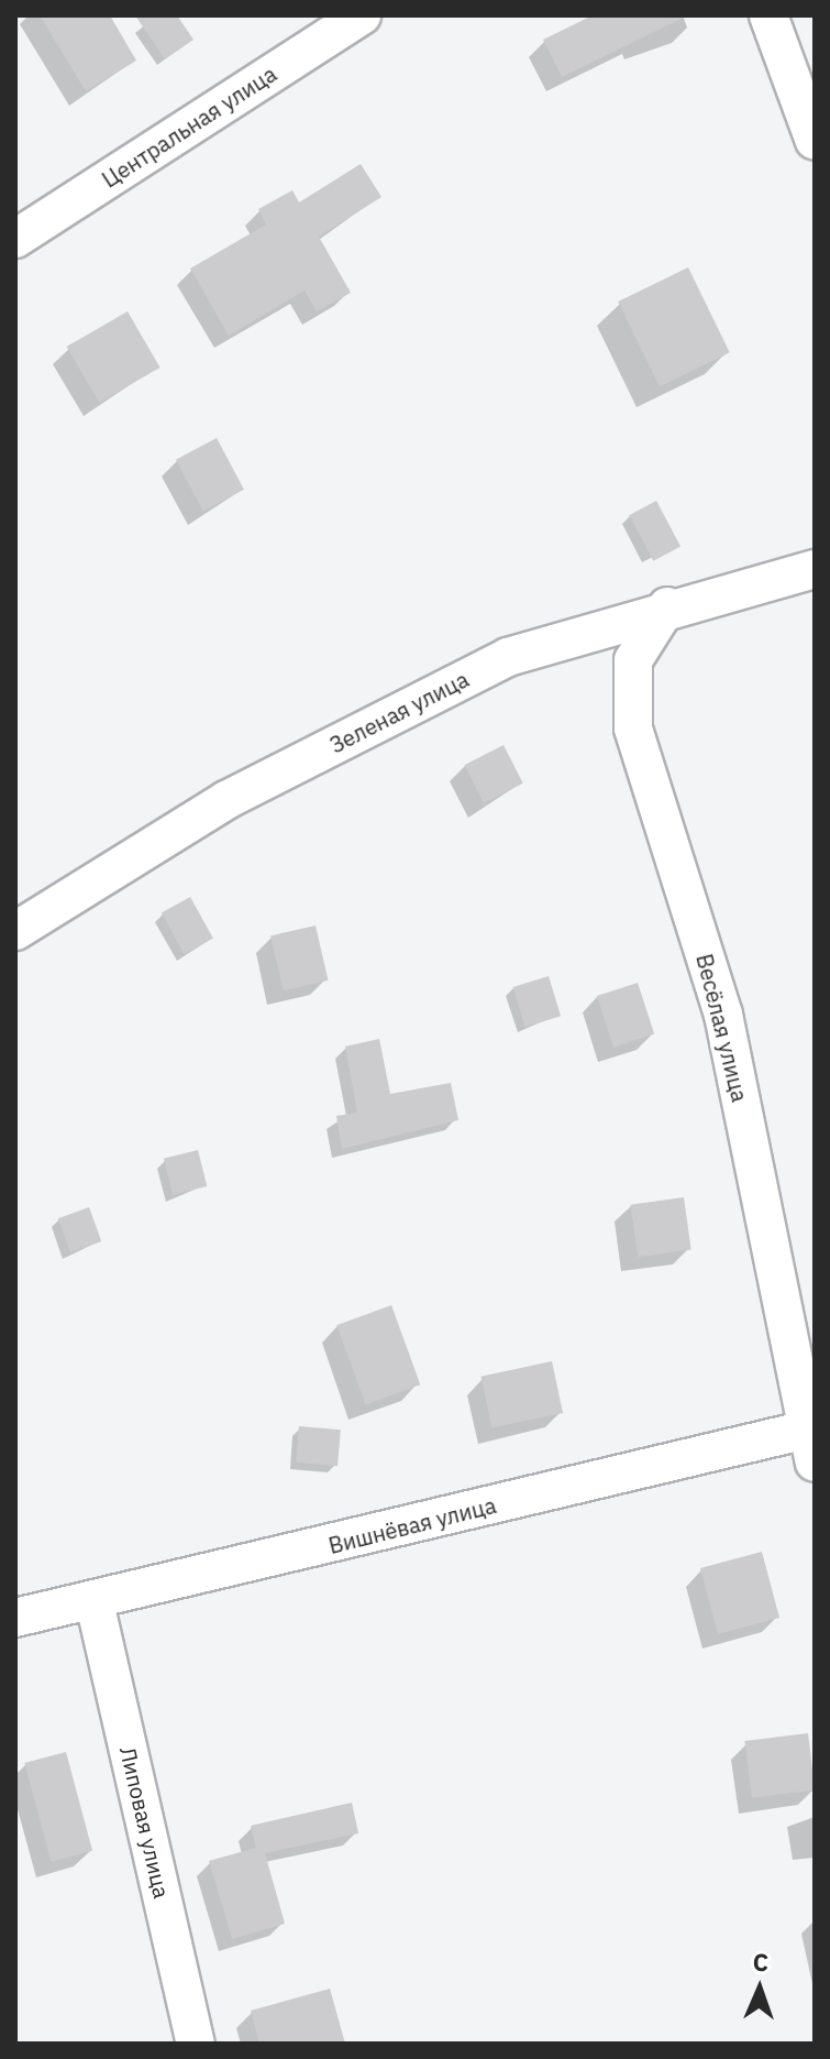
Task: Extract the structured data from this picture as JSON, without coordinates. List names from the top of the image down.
{
  "streets": {
    "street": [
      "Центральная улица",
      "Зеленая улица",
      "Весёлая улица",
      "Вишнёвая улица",
      "Липовая улица"
    ]
  },
  "crossings": [
    ["Зеленая улица", "Весёлая улица"],
    ["Весёлая улица", "Вишнёвая улица"],
    ["Вишнёвая улица", "Липовая улица"]
  ],
  "north": "top"
}
